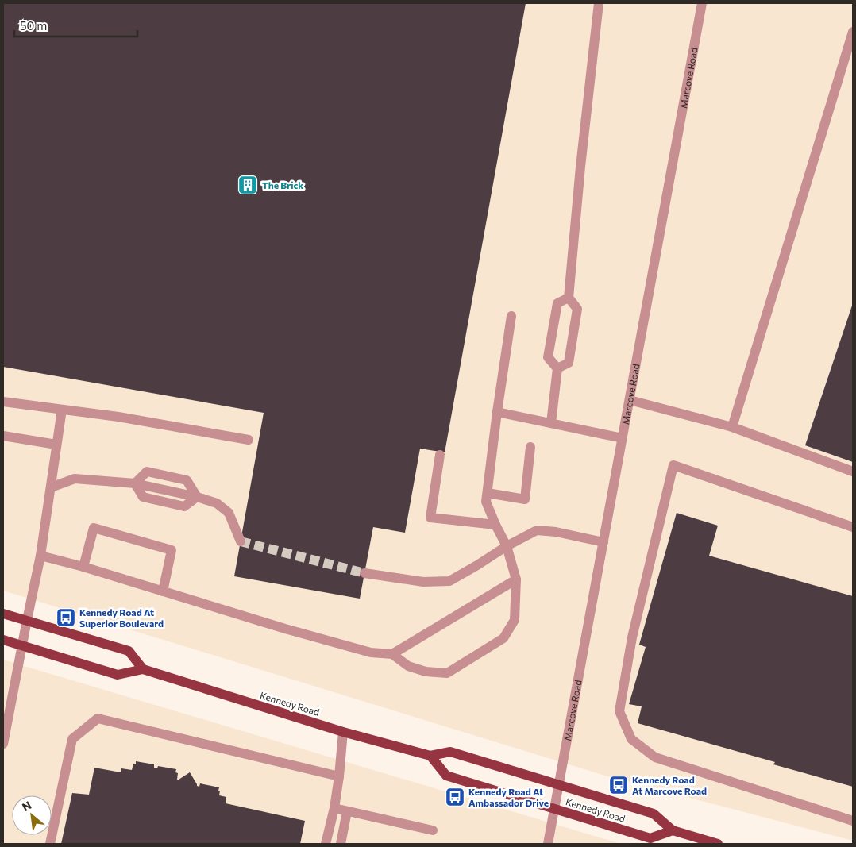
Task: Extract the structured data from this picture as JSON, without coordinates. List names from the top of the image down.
{
  "streets": {
    "main road": ["Kennedy Road"],
    "street": ["Marcove Road"]
  },
  "crossings": [
    ["Marcove Road", "Kennedy Road"]
  ],
  "places": {
    "building": ["The Brick"],
    "bus stop": ["Kennedy Road At Superior Boulevard", "Kennedy Road At Marcove Road", "Kennedy Road At Ambassador Drive"]
  },
  "scale_bar": "50 m",
  "north": "top left"
}
